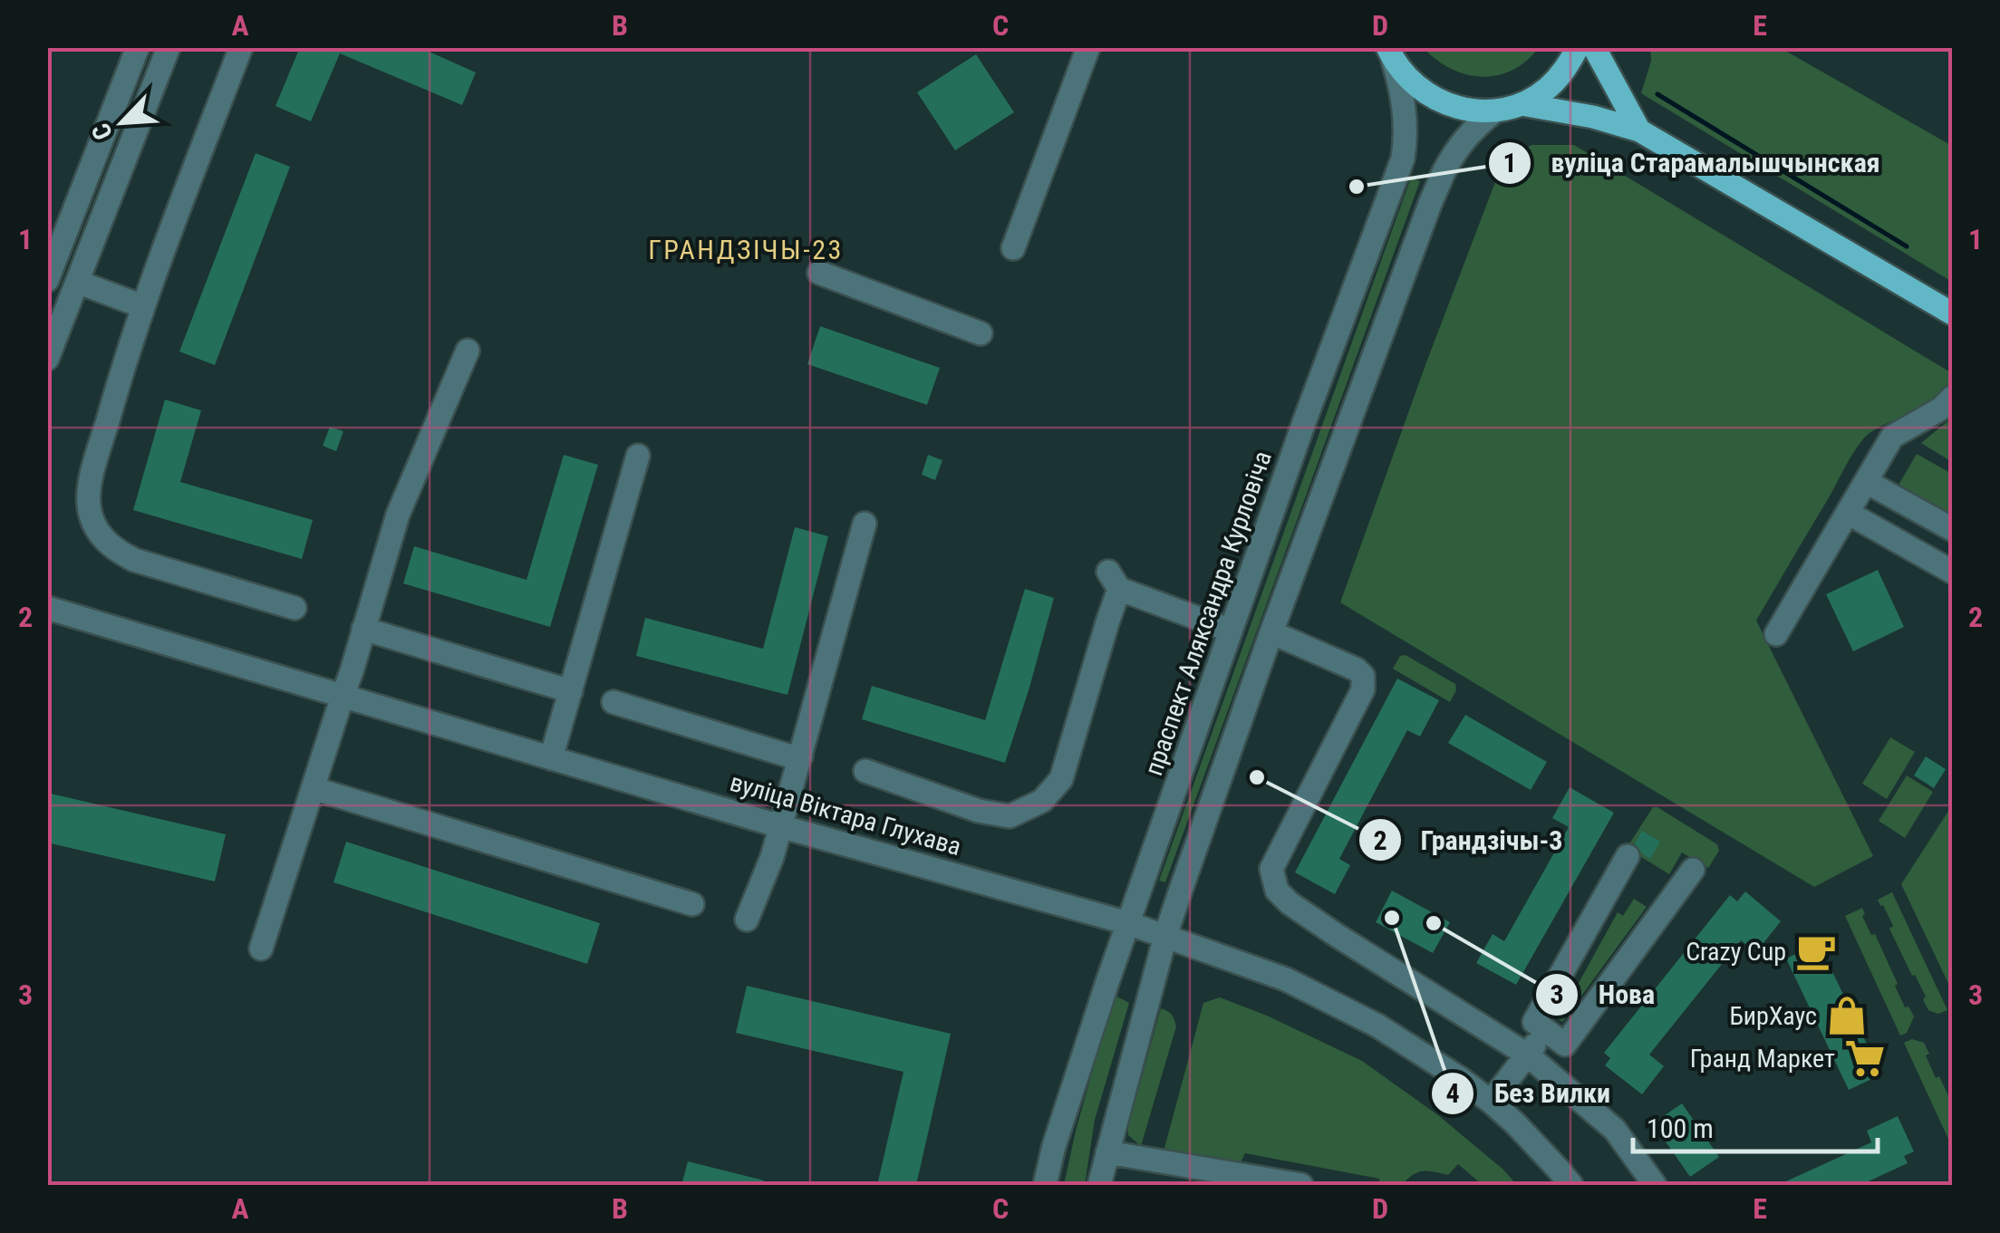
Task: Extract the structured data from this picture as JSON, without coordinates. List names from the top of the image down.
{
  "streets": {
    "street": ["праспект Аляксандра Курловіча", "вуліца Віктара Глухава"]
  },
  "crossings": [
    ["праспект Аляксандра Курловіча", "вуліца Віктара Глухава"]
  ],
  "districts": ["ГРАНДЗІЧЫ-23"],
  "places": {
    "other": [
      "вуліца Старамалышчынская",
      "Грандзічы-3",
      "Без Вилки",
      "Нова"
    ],
    "cafe": ["Crazy Cup"],
    "shop": ["БирХаус"],
    "supermarket": ["Гранд Маркет"]
  },
  "scale_bar": "100 m",
  "north": "bottom left",
  "grid": {
    "columns": [
      "A",
      "B",
      "C",
      "D",
      "E"
    ],
    "rows": ["1", "2", "3"]
  }
}
